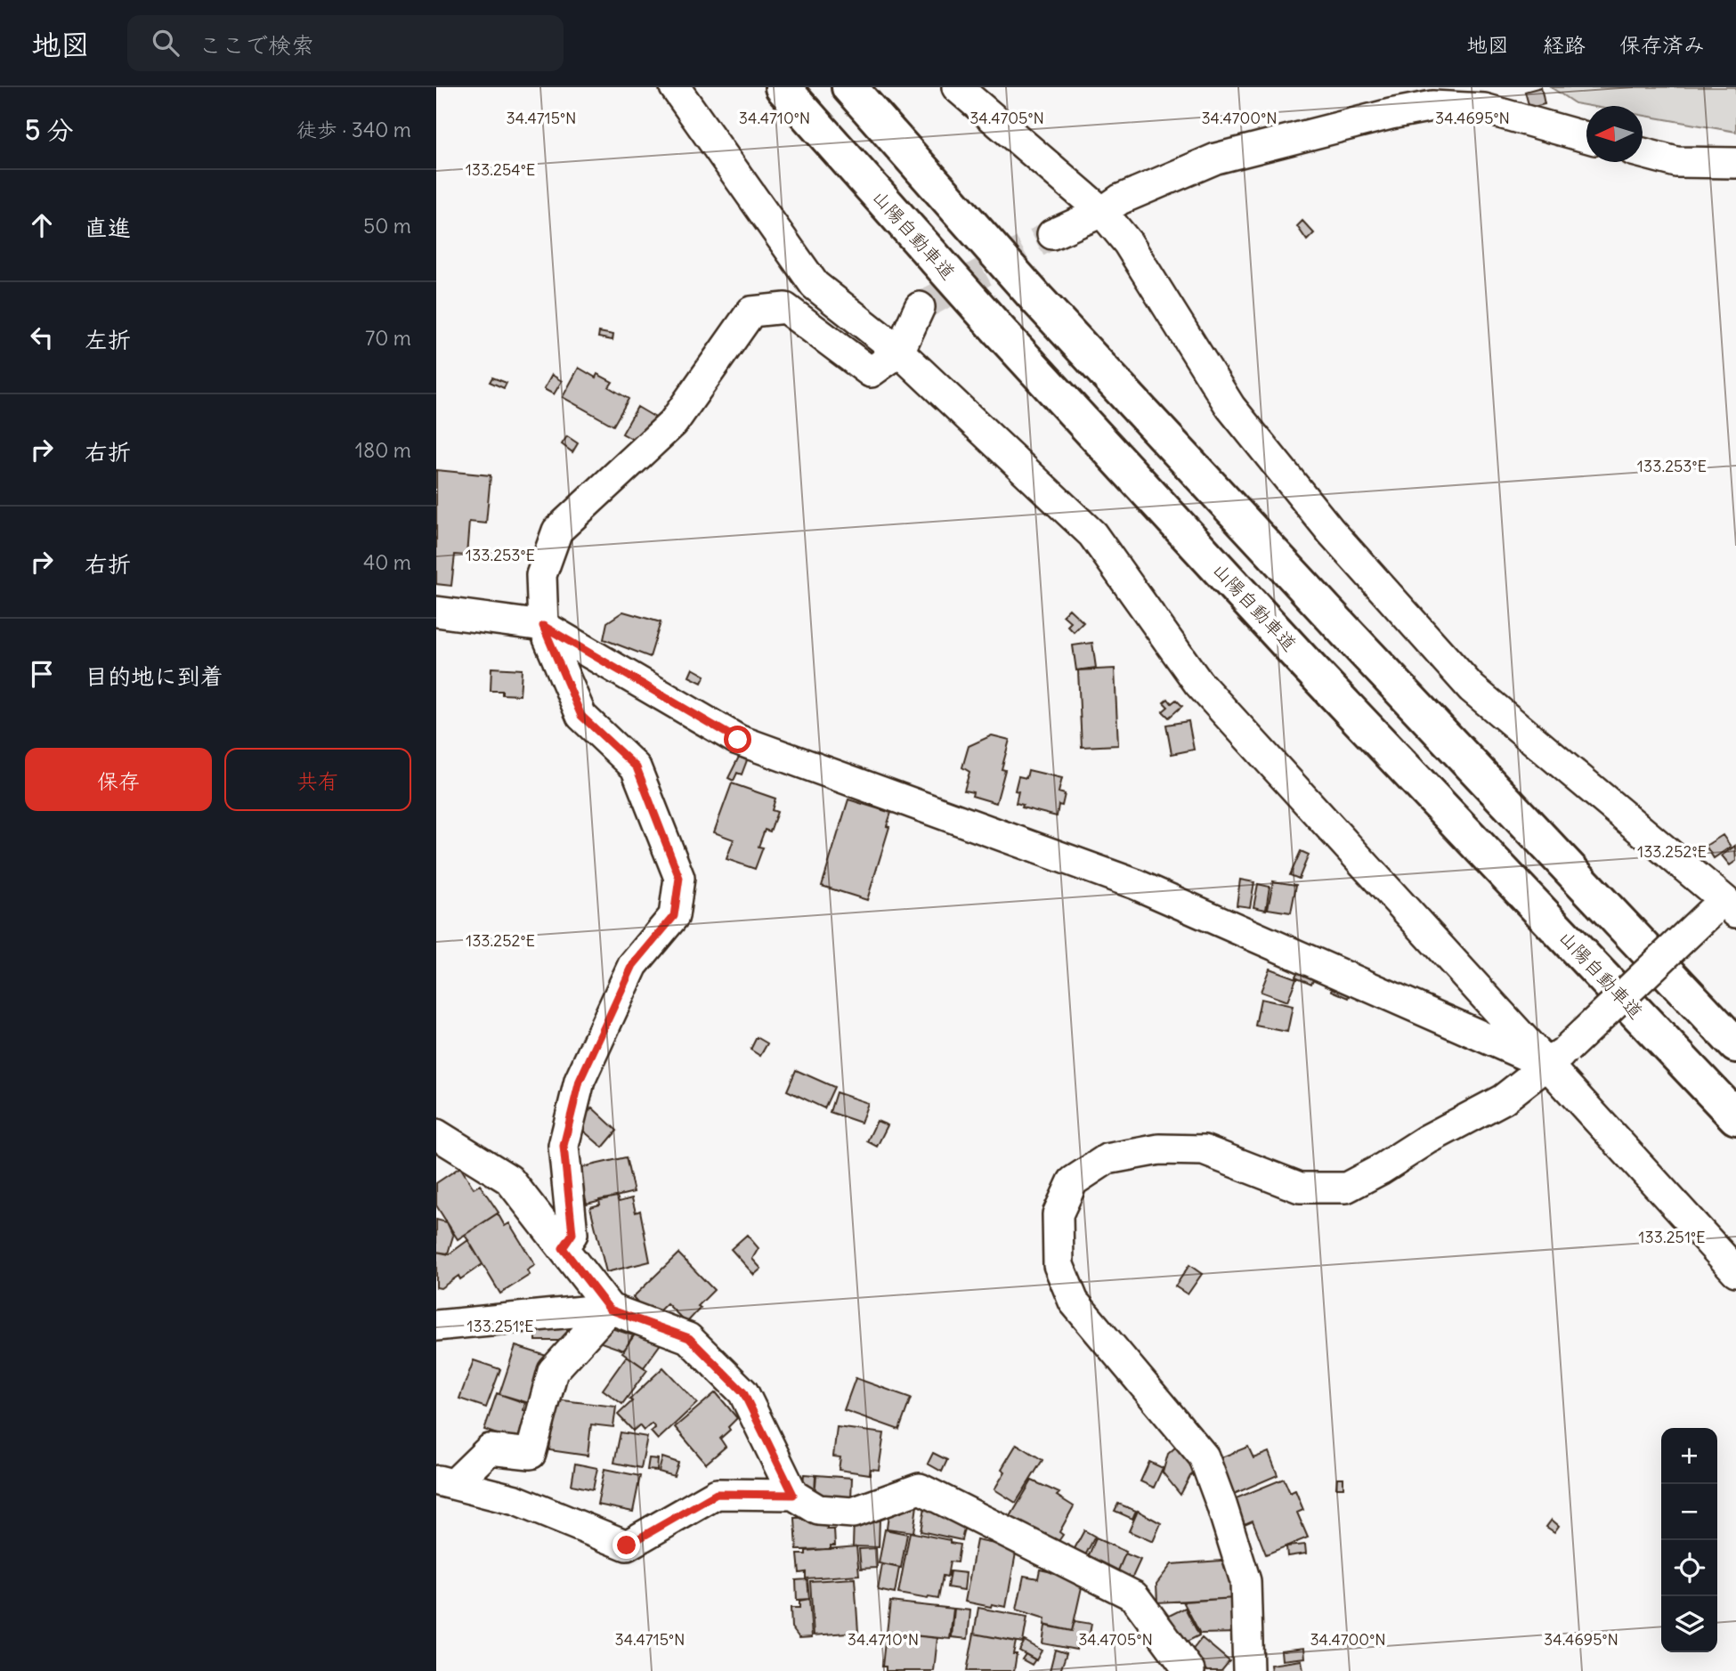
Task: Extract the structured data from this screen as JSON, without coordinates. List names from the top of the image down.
{
  "streets": {
    "highway": ["山陽自動車道"]
  },
  "north": "left",
  "page": {
    "header": "地図",
    "search": "ここで検索",
    "nav": ["地図", "経路", "保存済み"],
    "heading": ["5 分", "徒歩 · 340 m"],
    "list": [
      ["直進", "50 m"],
      ["左折", "70 m"],
      ["右折", "180 m"],
      ["右折", "40 m"],
      "目的地に到着"
    ],
    "buttons": ["保存", "共有"],
    "map_buttons": ["+", "−"]
  },
  "coordinates": [
    "34.4715°N",
    "34.4710°N",
    "34.4705°N",
    "34.4700°N",
    "34.4695°N",
    "133.254°E",
    "133.253°E",
    "133.252°E",
    "133.251°E"
  ]
}
